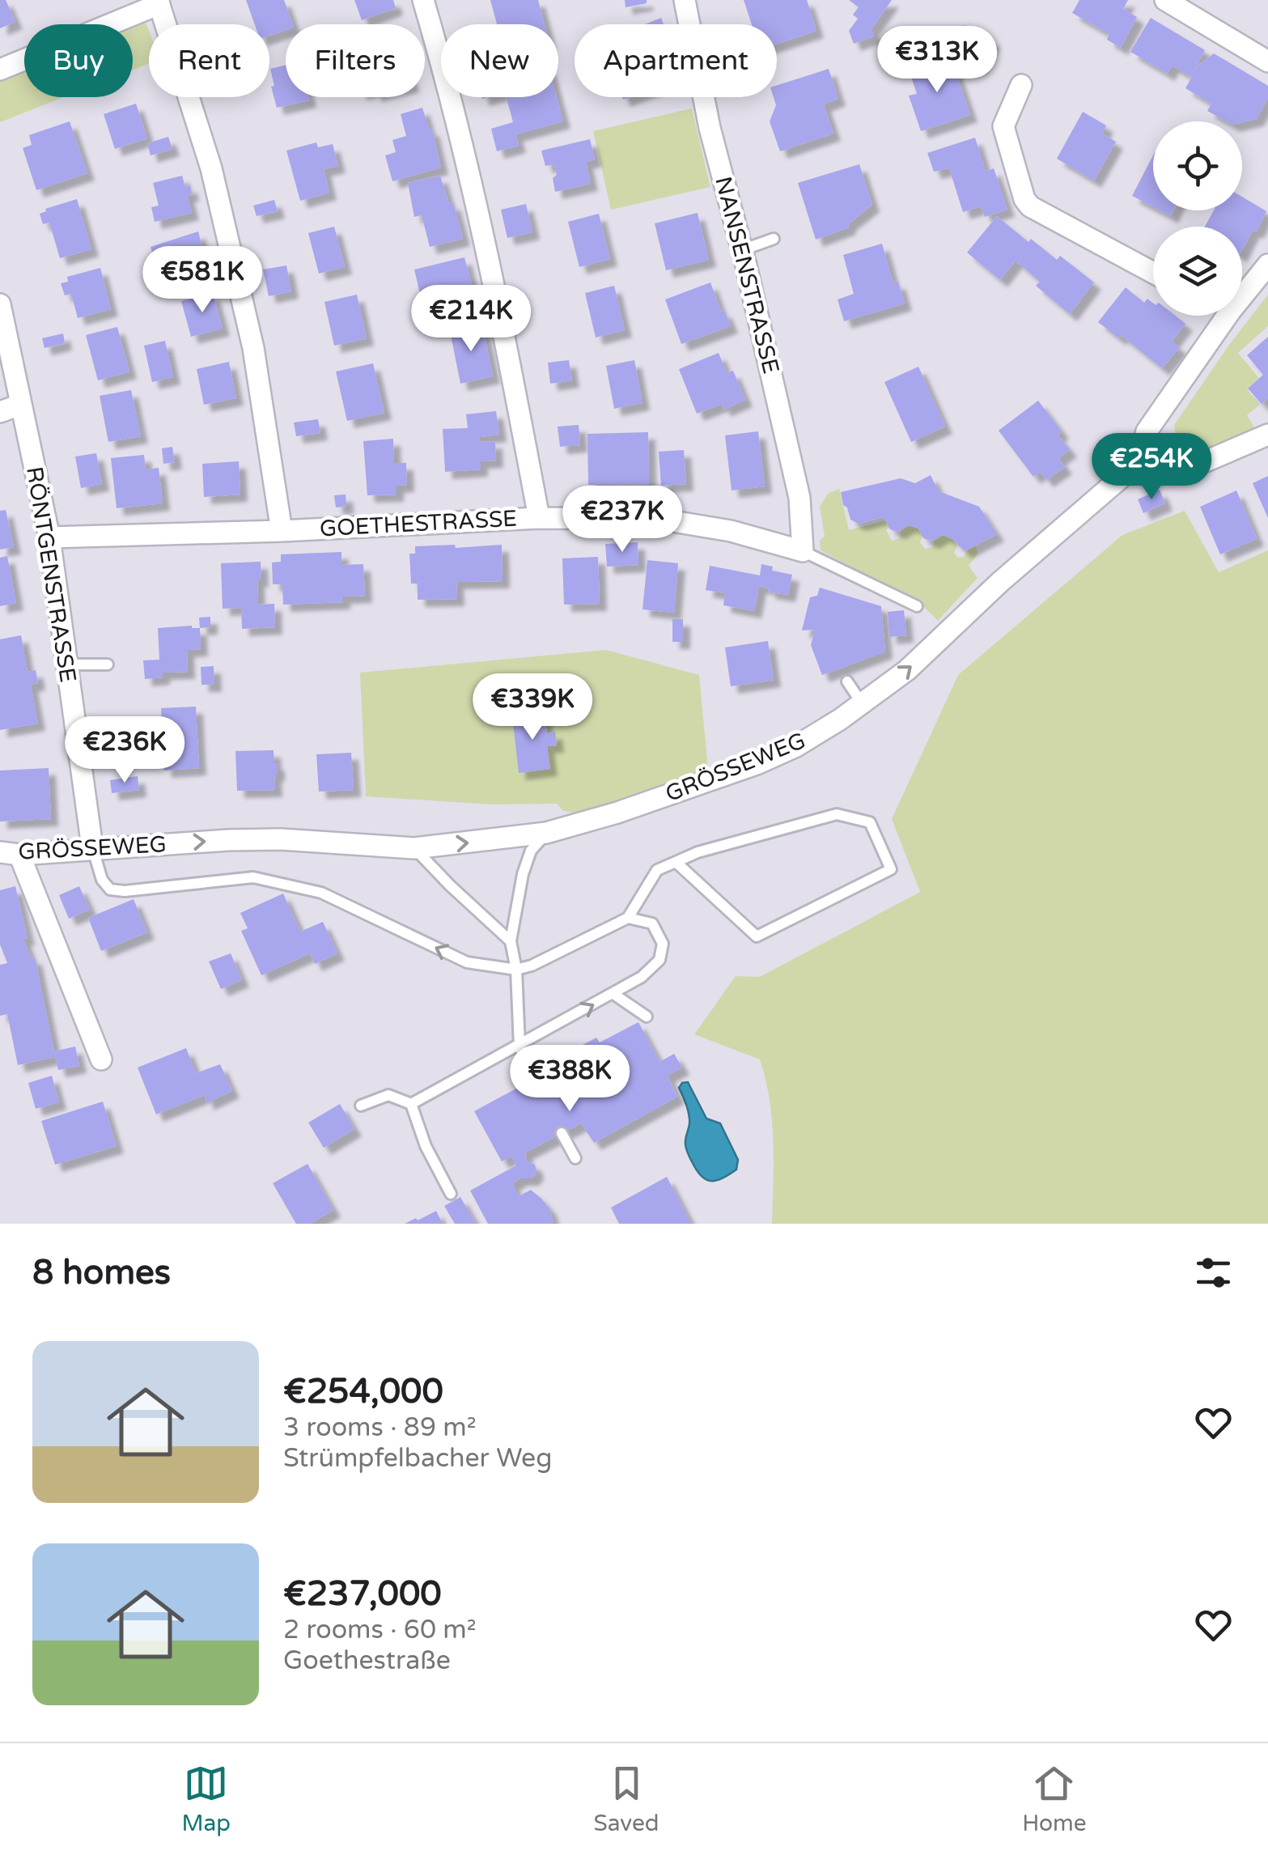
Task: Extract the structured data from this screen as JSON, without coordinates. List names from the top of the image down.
{
  "streets": {
    "street": [
      "NANSENSTRASSE",
      "GOETHESTRASSE",
      "RÖNTGENSTRASSE",
      "GRÖSSEWEG"
    ]
  },
  "crossings": [
    ["NANSENSTRASSE", "GOETHESTRASSE"],
    ["GOETHESTRASSE", "RÖNTGENSTRASSE"],
    ["RÖNTGENSTRASSE", "GRÖSSEWEG"]
  ],
  "one_way": ["GRÖSSEWEG"],
  "page": {
    "chip": [
      "Buy",
      "Rent",
      "Filters",
      "New",
      "Apartment"
    ],
    "price": [
      "€313K",
      "€581K",
      "€214K",
      "€254K",
      "€237K",
      "€339K",
      "€236K",
      "€388K"
    ],
    "heading": "8 homes",
    "list": [
      {
        "name": "€254,000",
        "note": "3 rooms · 89 m² · Strümpfelbacher Weg"
      },
      {
        "name": "€237,000",
        "note": "2 rooms · 60 m² · Goethestraße"
      }
    ],
    "tabs": ["Map", "Saved", "Home"]
  }
}
